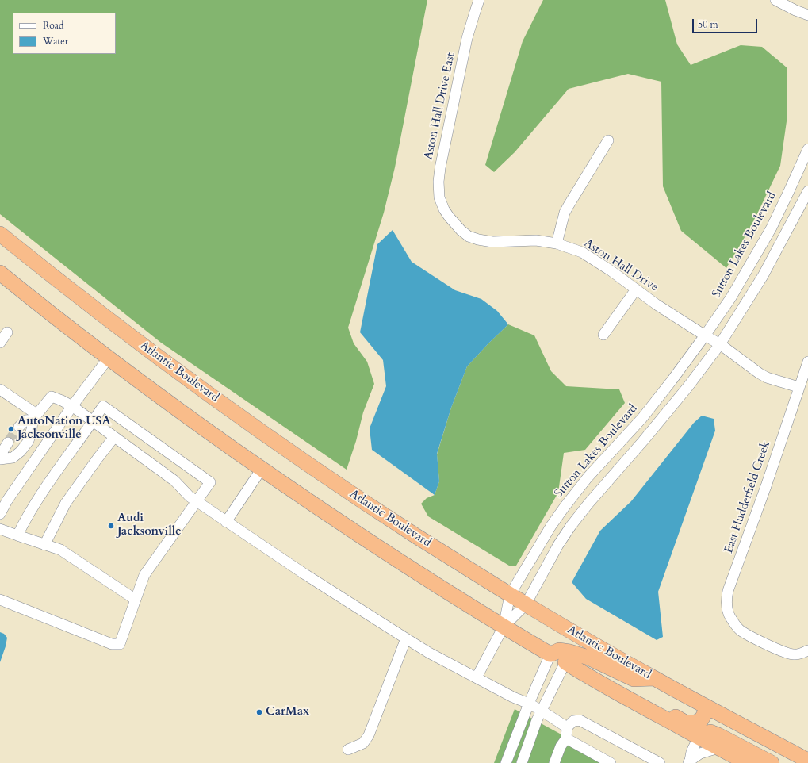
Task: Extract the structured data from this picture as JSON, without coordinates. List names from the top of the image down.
{
  "streets": {
    "highway": ["Atlantic Boulevard"],
    "street": [
      "Aston Hall Drive East",
      "Sutton Lakes Boulevard",
      "Aston Hall Drive",
      "East Hudderfield Creek"
    ]
  },
  "crossings": [
    ["Aston Hall Drive East", "Aston Hall Drive"],
    ["Sutton Lakes Boulevard", "Aston Hall Drive"],
    ["Sutton Lakes Boulevard", "Atlantic Boulevard"],
    ["Aston Hall Drive", "East Hudderfield Creek"]
  ],
  "places": ["AutoNation USA Jacksonville", "Audi Jacksonville", "CarMax"],
  "legend": ["Road", "Water"],
  "scale_bar": "50 m"
}
